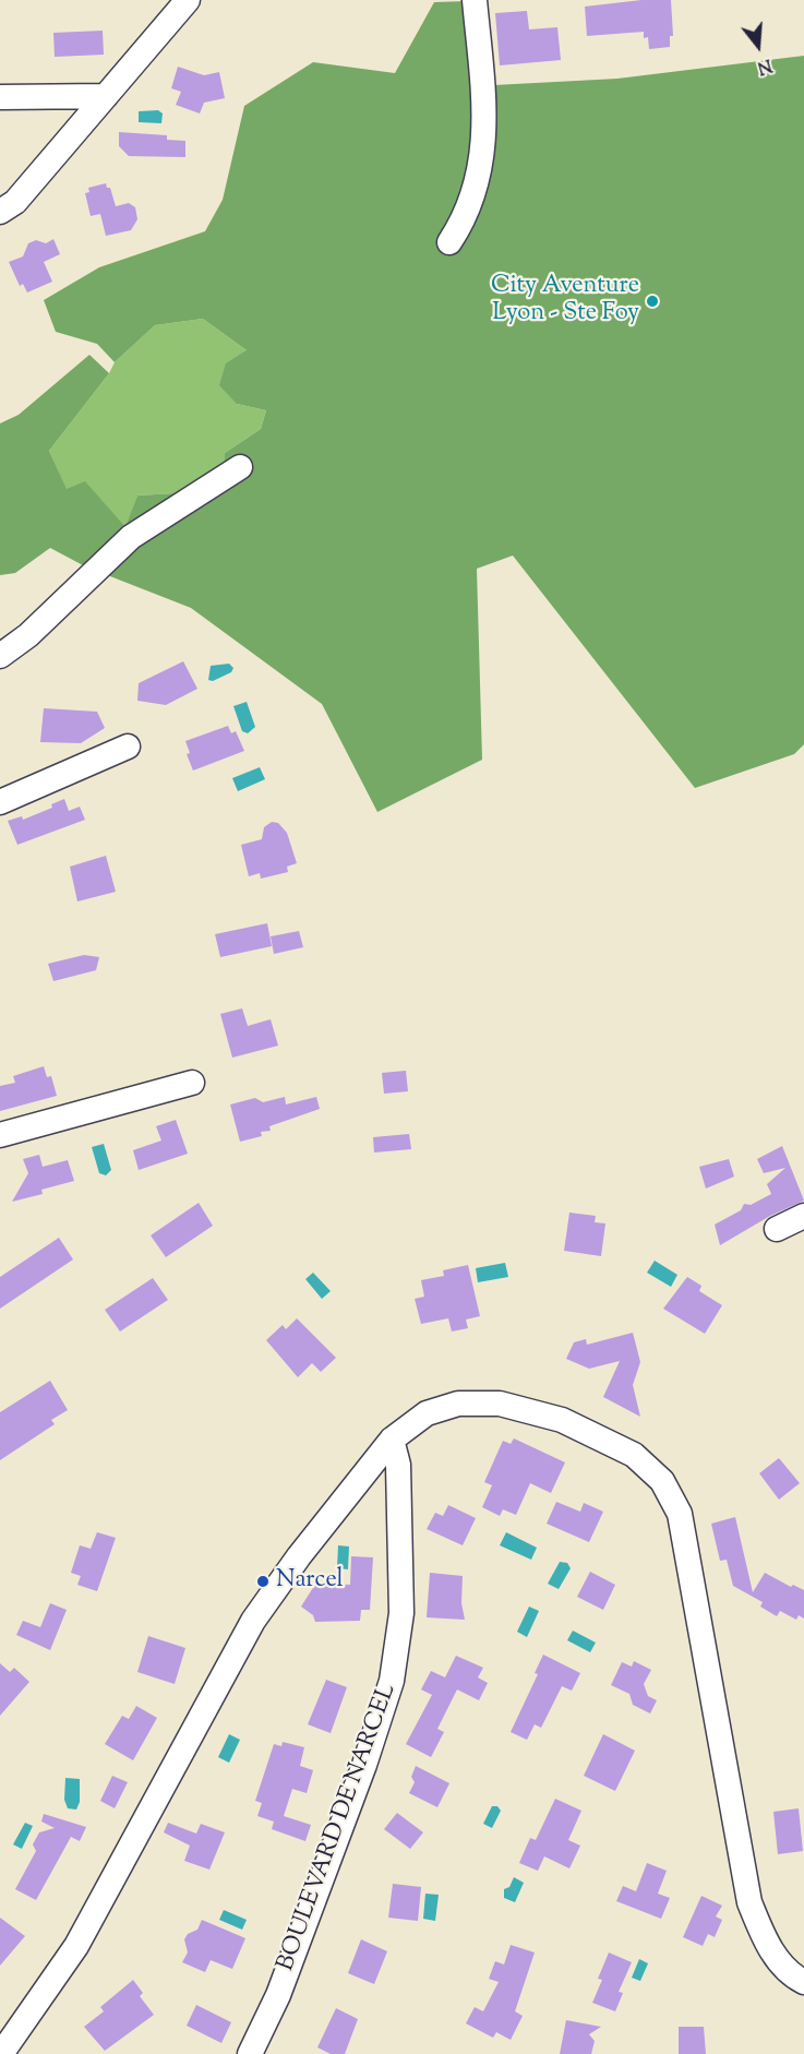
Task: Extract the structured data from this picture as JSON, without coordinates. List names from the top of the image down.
{
  "streets": {
    "street": ["BOULEVARD DE NARCEL"]
  },
  "places": ["City Aventure Lyon - Ste Foy", "Narcel"],
  "north": "bottom"
}
